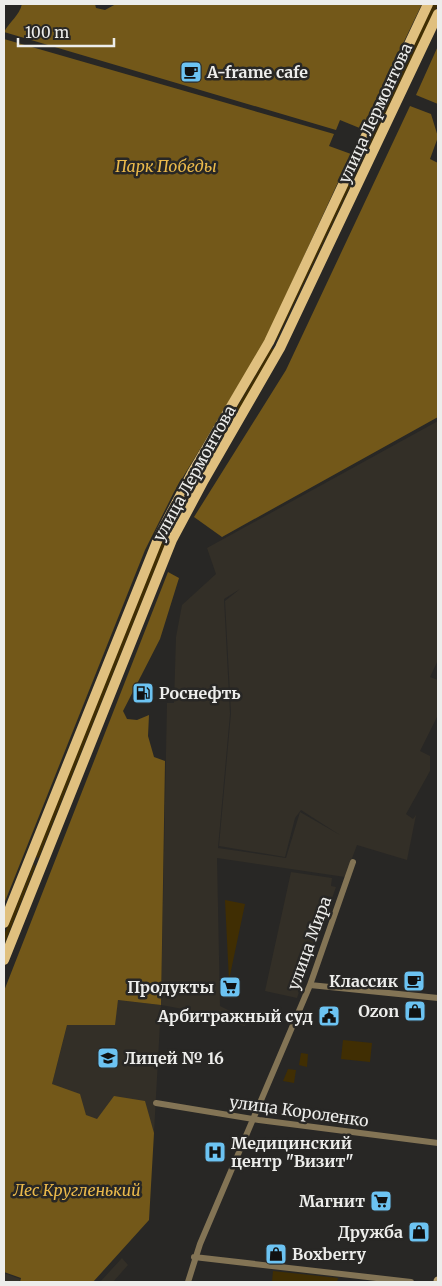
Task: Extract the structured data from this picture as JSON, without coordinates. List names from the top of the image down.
{
  "streets": {
    "main road": ["улица Лермонтова"],
    "street": ["улица Мира", "улица Короленко"]
  },
  "crossings": [
    ["улица Мира", "улица Короленко"]
  ],
  "parks": ["Парк Победы", "Лес Кругленький"],
  "places": {
    "cafe": ["A-frame cafe", "Классик"],
    "fuel station": ["Роснефть"],
    "supermarket": ["Продукты", "Магнит"],
    "shop": ["Ozon", "Дружба", "Boxberry"],
    "public building": ["Арбитражный суд"],
    "school or university": ["Лицей № 16"],
    "hospital": ["Медицинский центр \"Визит\""]
  },
  "scale_bar": "100 m"
}
